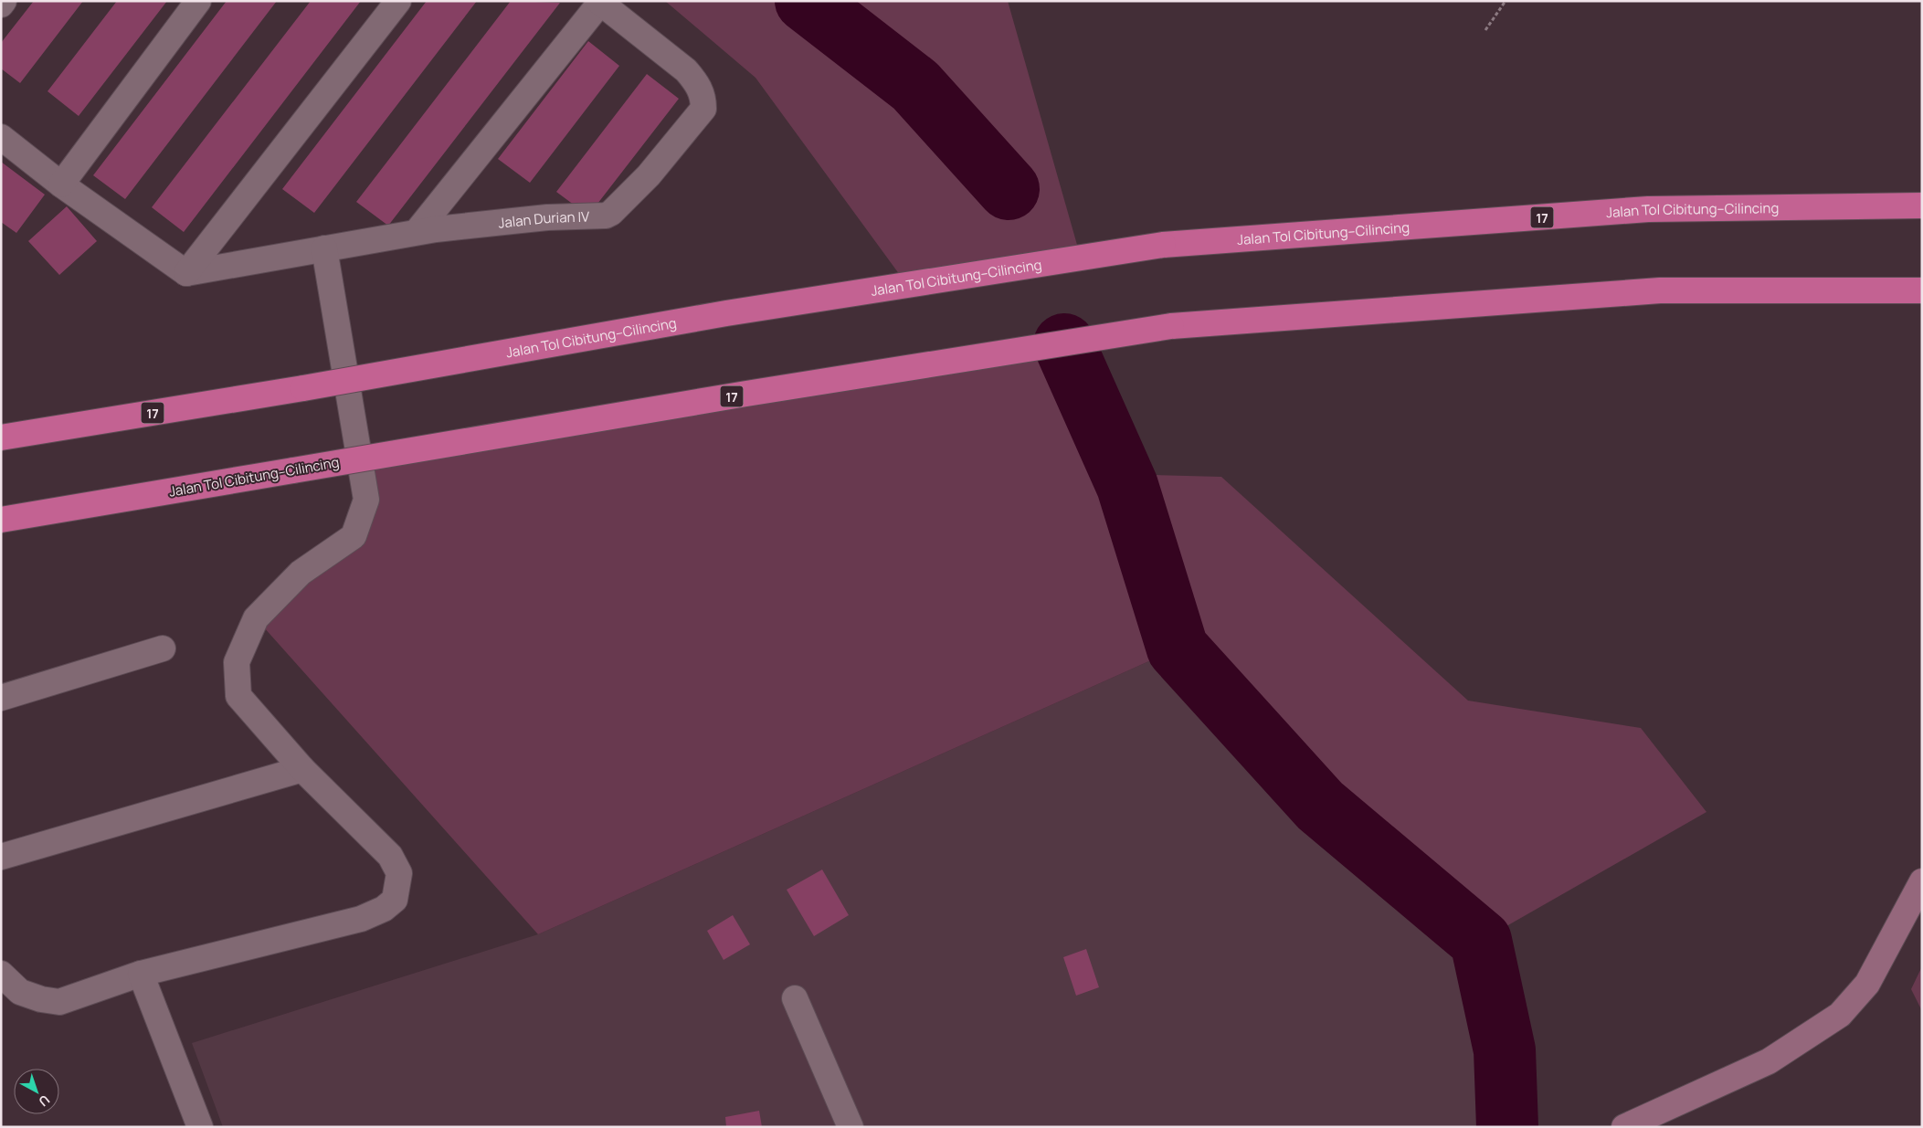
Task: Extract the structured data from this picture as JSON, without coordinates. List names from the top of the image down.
{
  "streets": {
    "highway": ["Jalan Tol Cibitung–Cilincing", "17"],
    "street": ["Jalan Durian IV"]
  },
  "north": "bottom right"
}
